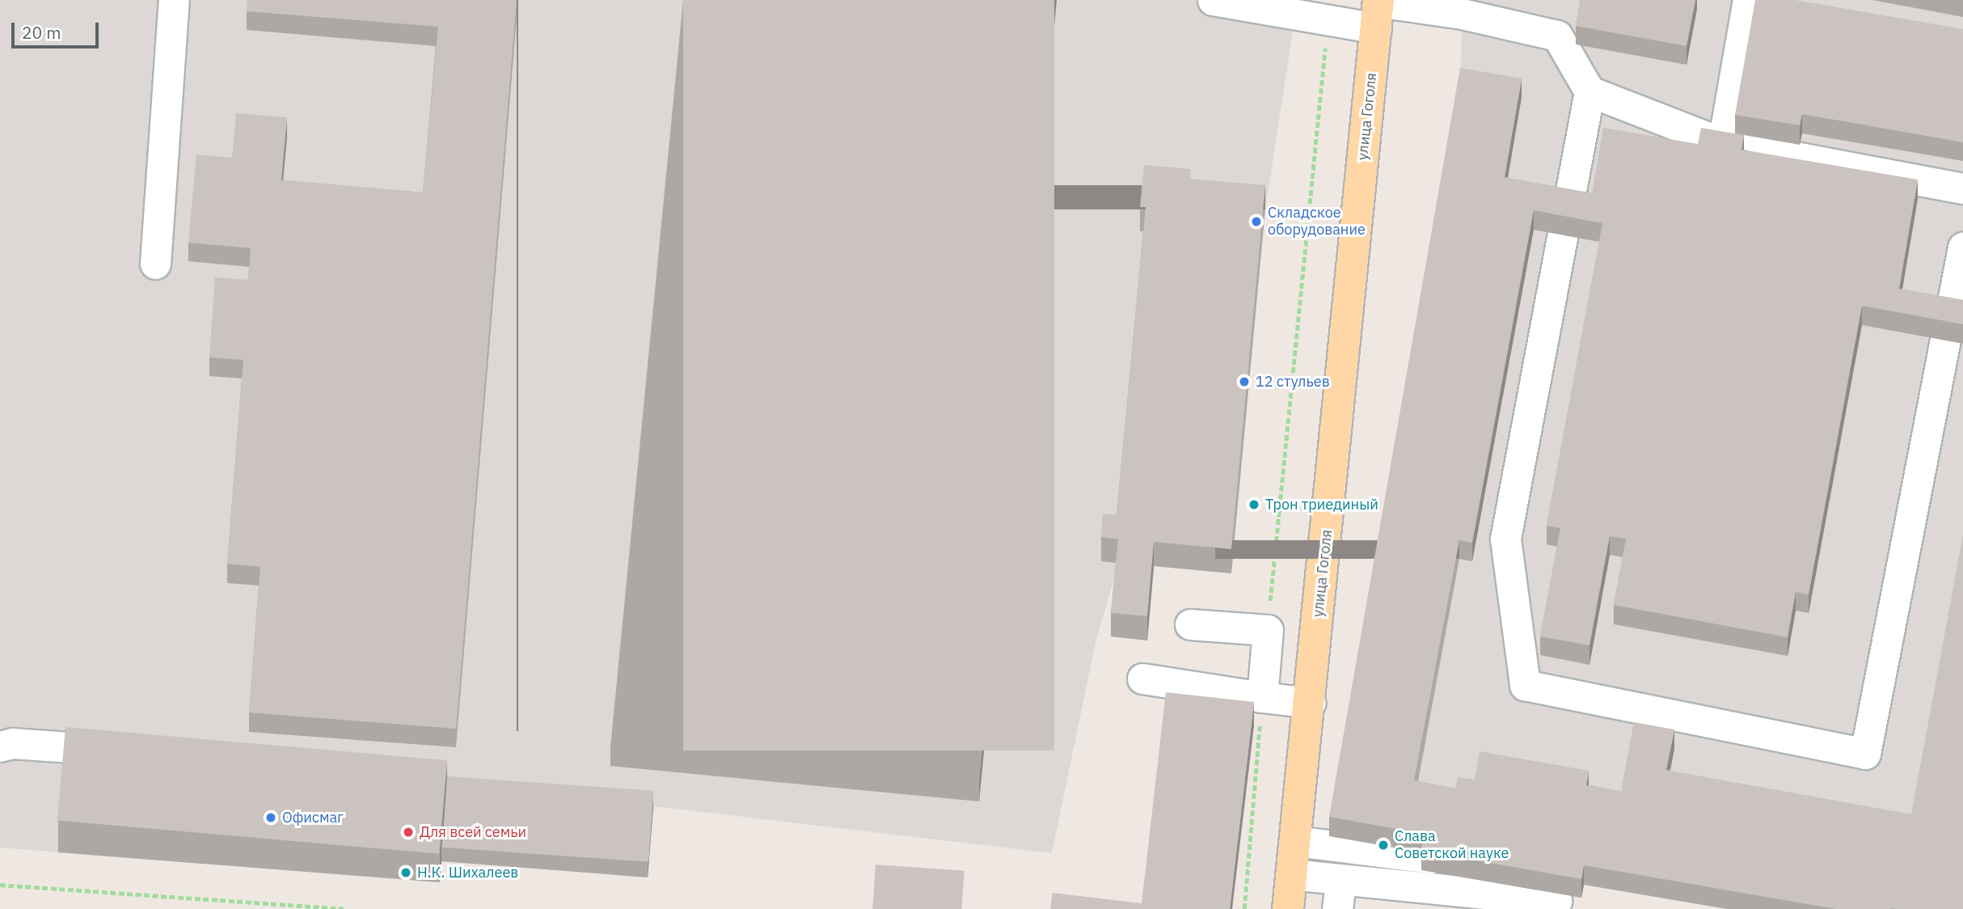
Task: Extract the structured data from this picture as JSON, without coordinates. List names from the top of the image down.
{
  "streets": {
    "main road": ["улица Гоголя"]
  },
  "places": [
    "Складское оборудование",
    "12 стульев",
    "Трон триединый",
    "Офисмаг",
    "Для всей семьи",
    "Слава Советской науке",
    "Н.К. Шихалеев"
  ],
  "scale_bar": "20 m"
}
